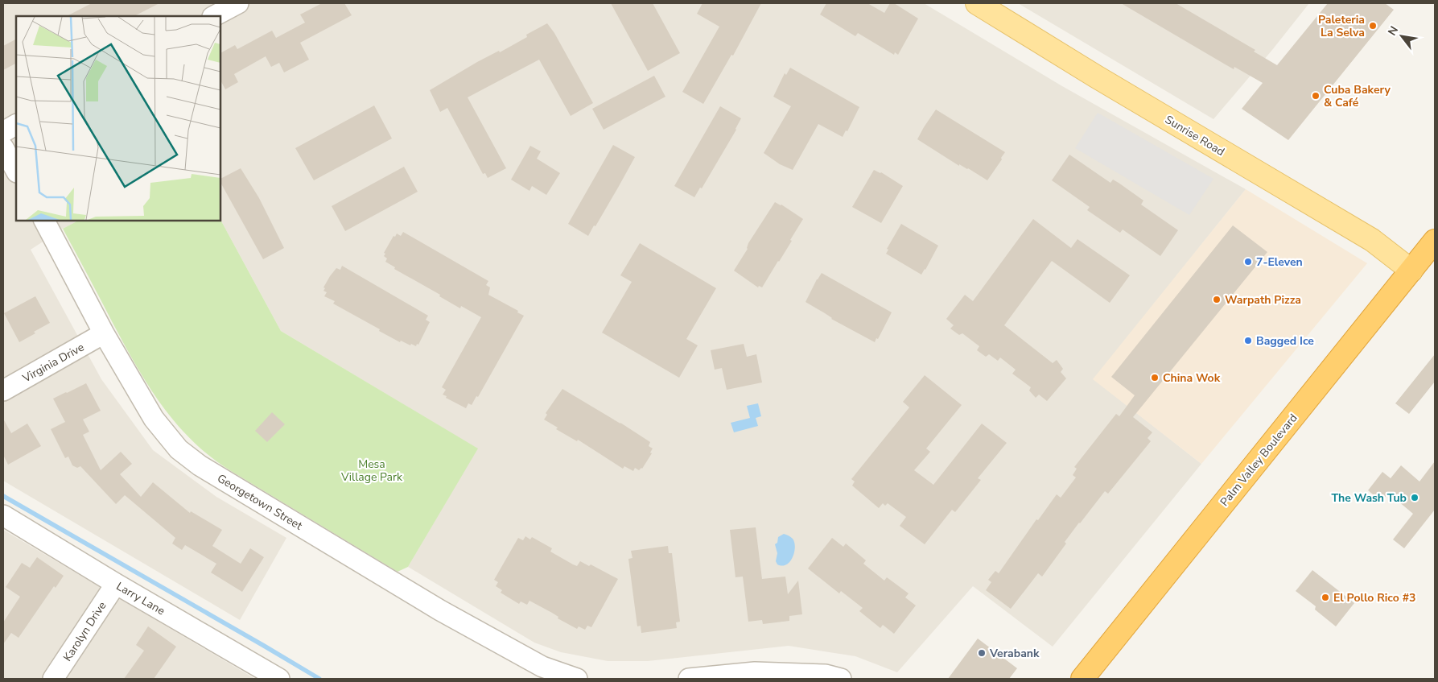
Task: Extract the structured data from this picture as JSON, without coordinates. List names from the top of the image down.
{
  "streets": {
    "highway": ["Palm Valley Boulevard"],
    "main road": ["Sunrise Road"],
    "street": [
      "Virginia Drive",
      "Georgetown Street",
      "Larry Lane",
      "Karolyn Drive"
    ]
  },
  "crossings": [
    ["Sunrise Road", "Palm Valley Boulevard"],
    ["Virginia Drive", "Georgetown Street"],
    ["Larry Lane", "Karolyn Drive"]
  ],
  "parks": ["Mesa Village Park"],
  "places": [
    "Paleteria La Selva",
    "Cuba Bakery & Café",
    "7-Eleven",
    "Warpath Pizza",
    "Bagged Ice",
    "China Wok",
    "The Wash Tub",
    "El Pollo Rico #3",
    "Verabank"
  ],
  "north": "top left"
}
